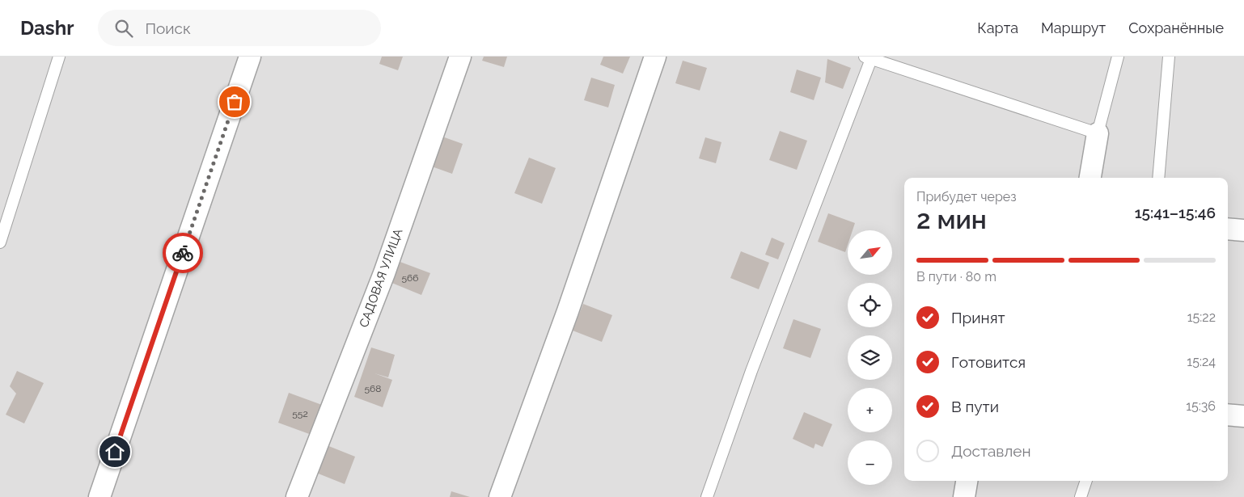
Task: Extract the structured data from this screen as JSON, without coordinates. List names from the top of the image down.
{
  "streets": {
    "street": ["САДОВАЯ УЛИЦА"]
  },
  "house_numbers": ["566", "568", "552"],
  "north": "top right",
  "page": {
    "header": "Dashr",
    "search": "Поиск",
    "nav": ["Карта", "Маршрут", "Сохранённые"],
    "heading": ["2 мин", "Прибудет через", "15:41–15:46"],
    "map_buttons": ["+", "−"],
    "bar": "В пути · 80 m",
    "list": [
      ["Принят", "15:22"],
      ["Готовится", "15:24"],
      ["В пути", "15:36"],
      "Доставлен"
    ]
  }
}
